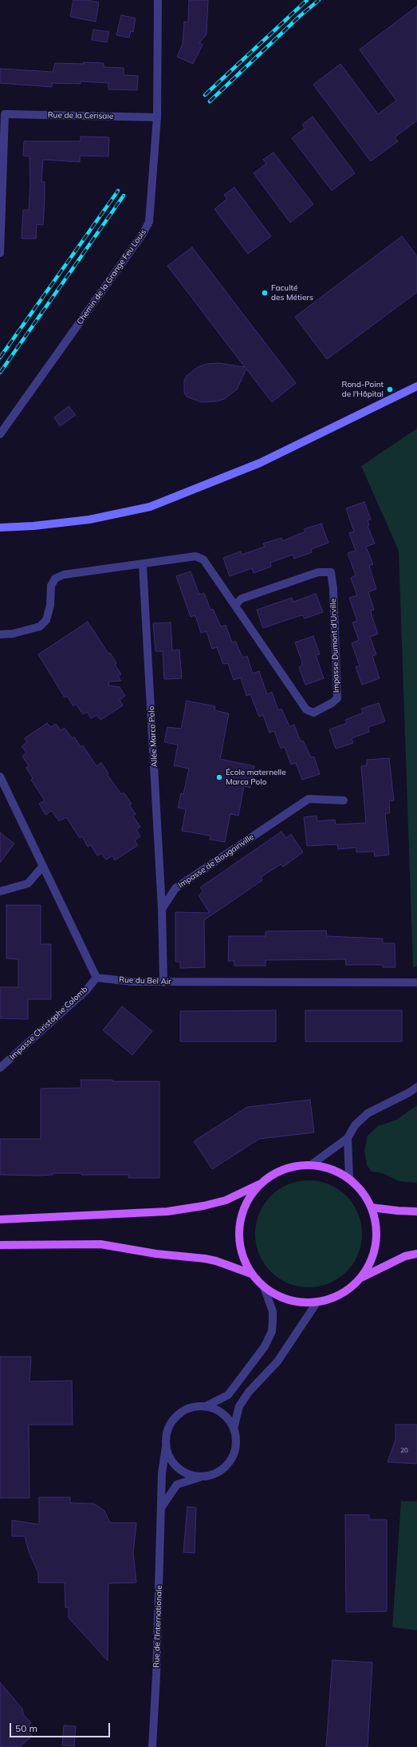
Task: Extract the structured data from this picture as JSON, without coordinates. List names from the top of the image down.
{
  "streets": {
    "street": [
      "Rue de la Cerisaie",
      "Chemin de la Grange Feu Louis",
      "Impasse Dumont d'Urville",
      "Allée Marco Polo",
      "Impasse de Bougainville",
      "Rue du Bel Air",
      "Impasse Christophe Colomb",
      "Rue de l'Internationale"
    ]
  },
  "crossings": [
    ["Rue de la Cerisaie", "Chemin de la Grange Feu Louis"],
    ["Impasse Dumont d'Urville", "Allée Marco Polo"],
    ["Allée Marco Polo", "Impasse de Bougainville"],
    ["Rue du Bel Air", "Impasse Christophe Colomb"]
  ],
  "places": ["Faculté des Métiers", "Rond-Point de l'Hôpital", "École maternelle Marco Polo"],
  "house_numbers": ["20"],
  "scale_bar": "50 m"
}
